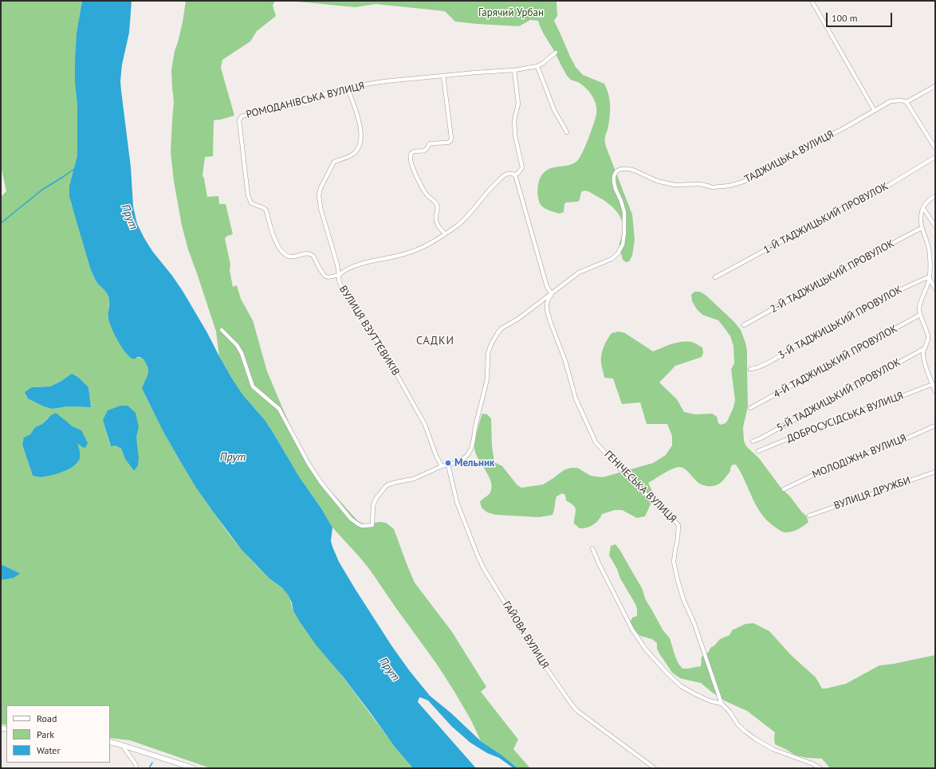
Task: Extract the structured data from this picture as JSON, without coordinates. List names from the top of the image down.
{
  "streets": {
    "street": [
      "РОМОДАНІВСЬКА ВУЛИЦЯ",
      "ТАДЖИЦЬКА ВУЛИЦЯ",
      "1-Й ТАДЖИЦЬКИЙ ПРОВУЛОК",
      "2-Й ТАДЖИЦЬКИЙ ПРОВУЛОК",
      "3-Й ТАДЖИЦЬКИЙ ПРОВУЛОК",
      "ВУЛИЦЯ ВЗУТТЄВИКІВ",
      "4-Й ТАДЖИЦЬКИЙ ПРОВУЛОК",
      "5-Й ТАДЖИЦЬКИЙ ПРОВУЛОК",
      "ДОБРОСУСІДСЬКА ВУЛИЦЯ",
      "МОЛОДІЖНА ВУЛИЦЯ",
      "ГЕНІЧЕСЬКА ВУЛИЦЯ",
      "ВУЛИЦЯ ДРУЖБИ",
      "ГАЙОВА ВУЛИЦЯ"
    ]
  },
  "crossings": [
    ["РОМОДАНІВСЬКА ВУЛИЦЯ", "ВУЛИЦЯ ВЗУТТЄВИКІВ"],
    ["ТАДЖИЦЬКА ВУЛИЦЯ", "ГЕНІЧЕСЬКА ВУЛИЦЯ"]
  ],
  "districts": ["САДКИ"],
  "water": ["Прут"],
  "parks": ["Гарячий Урбан"],
  "places": ["Мельник"],
  "legend": ["Road", "Park", "Water"],
  "scale_bar": "100 m"
}
